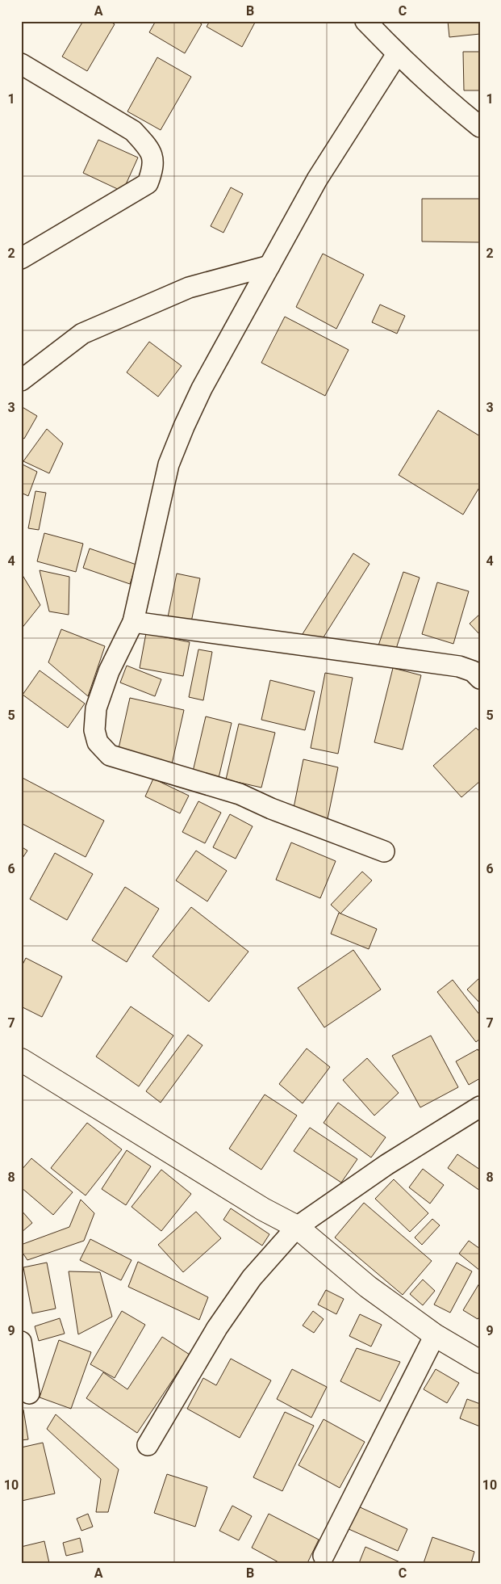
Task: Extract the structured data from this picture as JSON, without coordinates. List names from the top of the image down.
{
  "grid": {
    "columns": ["A", "B", "C"],
    "rows": [
      "1",
      "2",
      "3",
      "4",
      "5",
      "6",
      "7",
      "8",
      "9",
      "10"
    ]
  }
}
